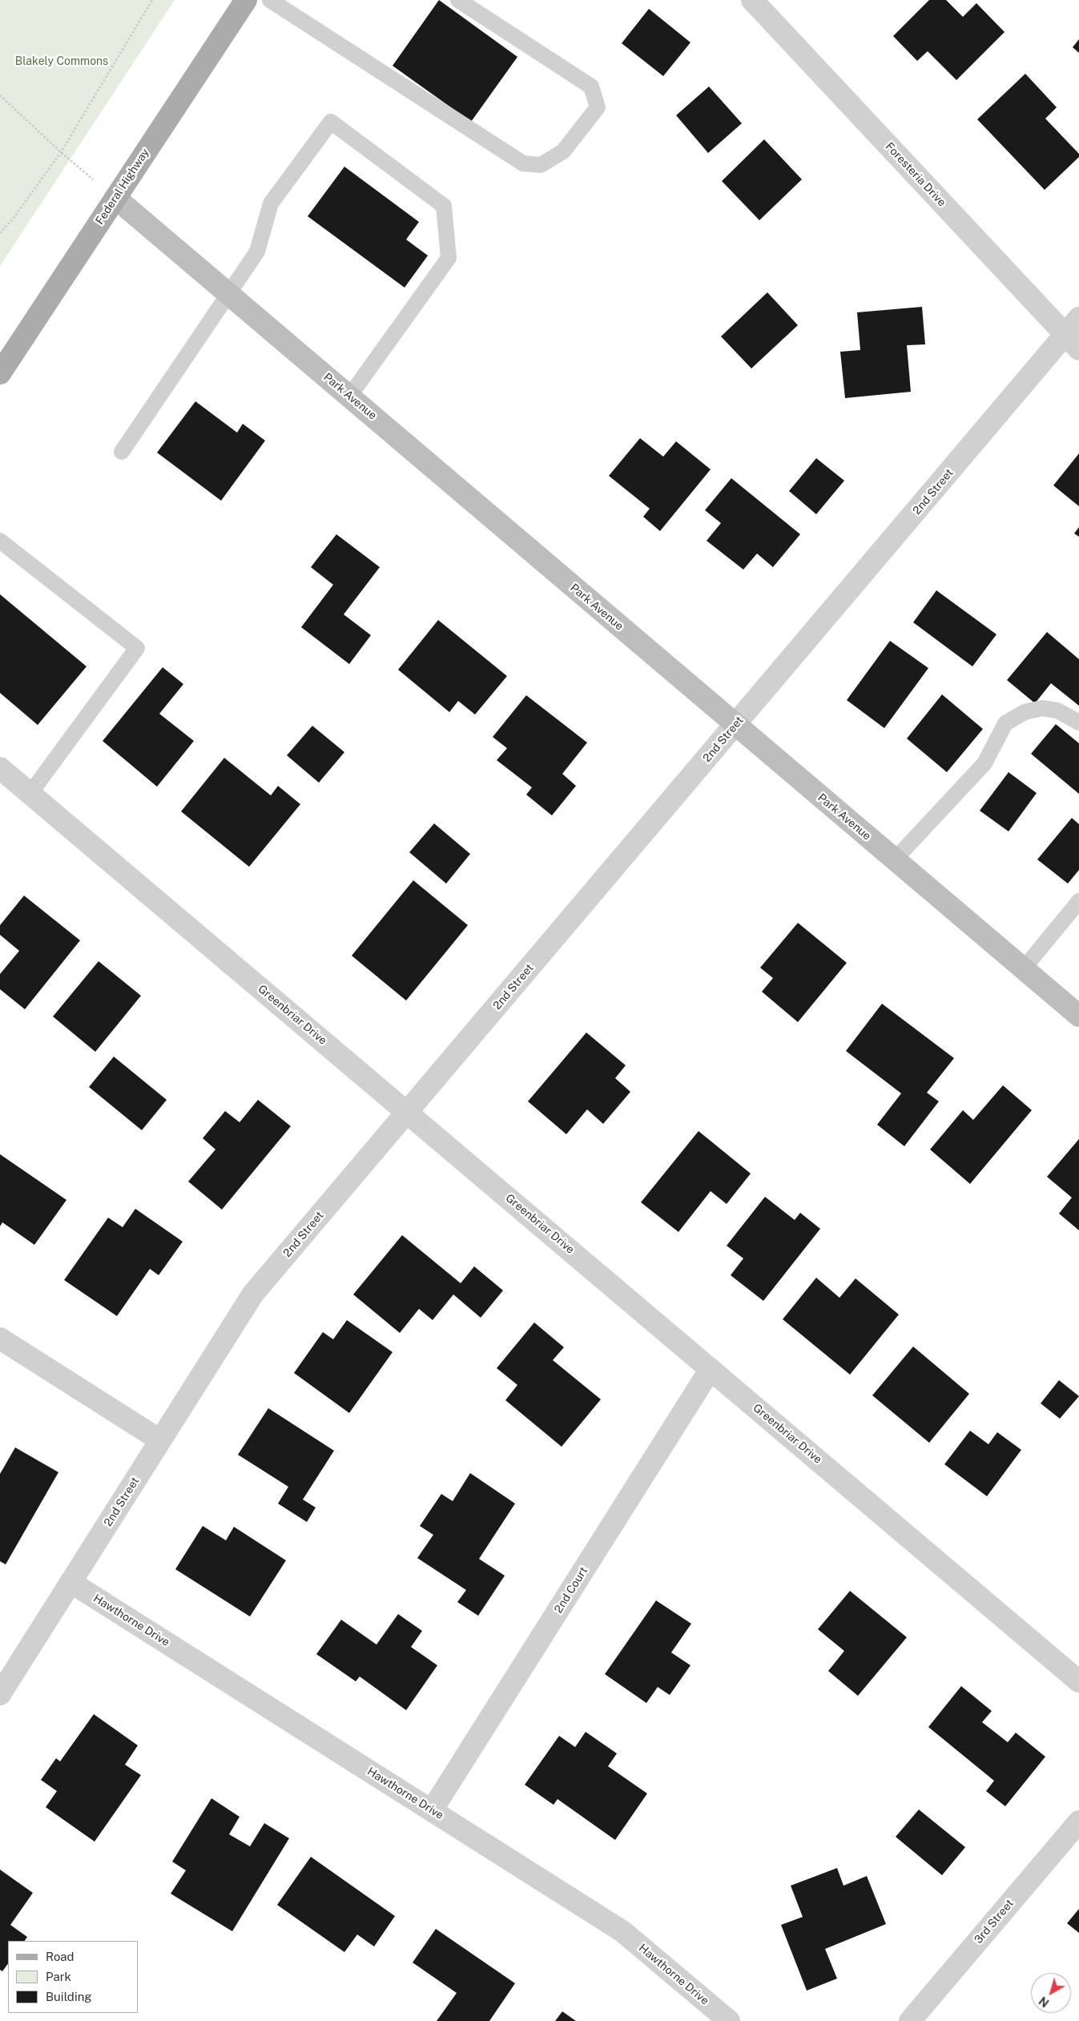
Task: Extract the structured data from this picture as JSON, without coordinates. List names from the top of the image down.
{
  "streets": {
    "main road": ["Federal Highway"],
    "street": [
      "Foresteria Drive",
      "Park Avenue",
      "2nd Street",
      "Greenbriar Drive",
      "2nd Court",
      "Hawthorne Drive",
      "3rd Street"
    ]
  },
  "crossings": [
    ["Foresteria Drive", "2nd Street"],
    ["Federal Highway", "Park Avenue"],
    ["Park Avenue", "2nd Street"],
    ["2nd Street", "Greenbriar Drive"],
    ["2nd Street", "Hawthorne Drive"],
    ["Greenbriar Drive", "2nd Court"],
    ["2nd Court", "Hawthorne Drive"]
  ],
  "parks": ["Blakely Commons"],
  "legend": ["Road", "Park", "Building"],
  "north": "bottom left"
}
